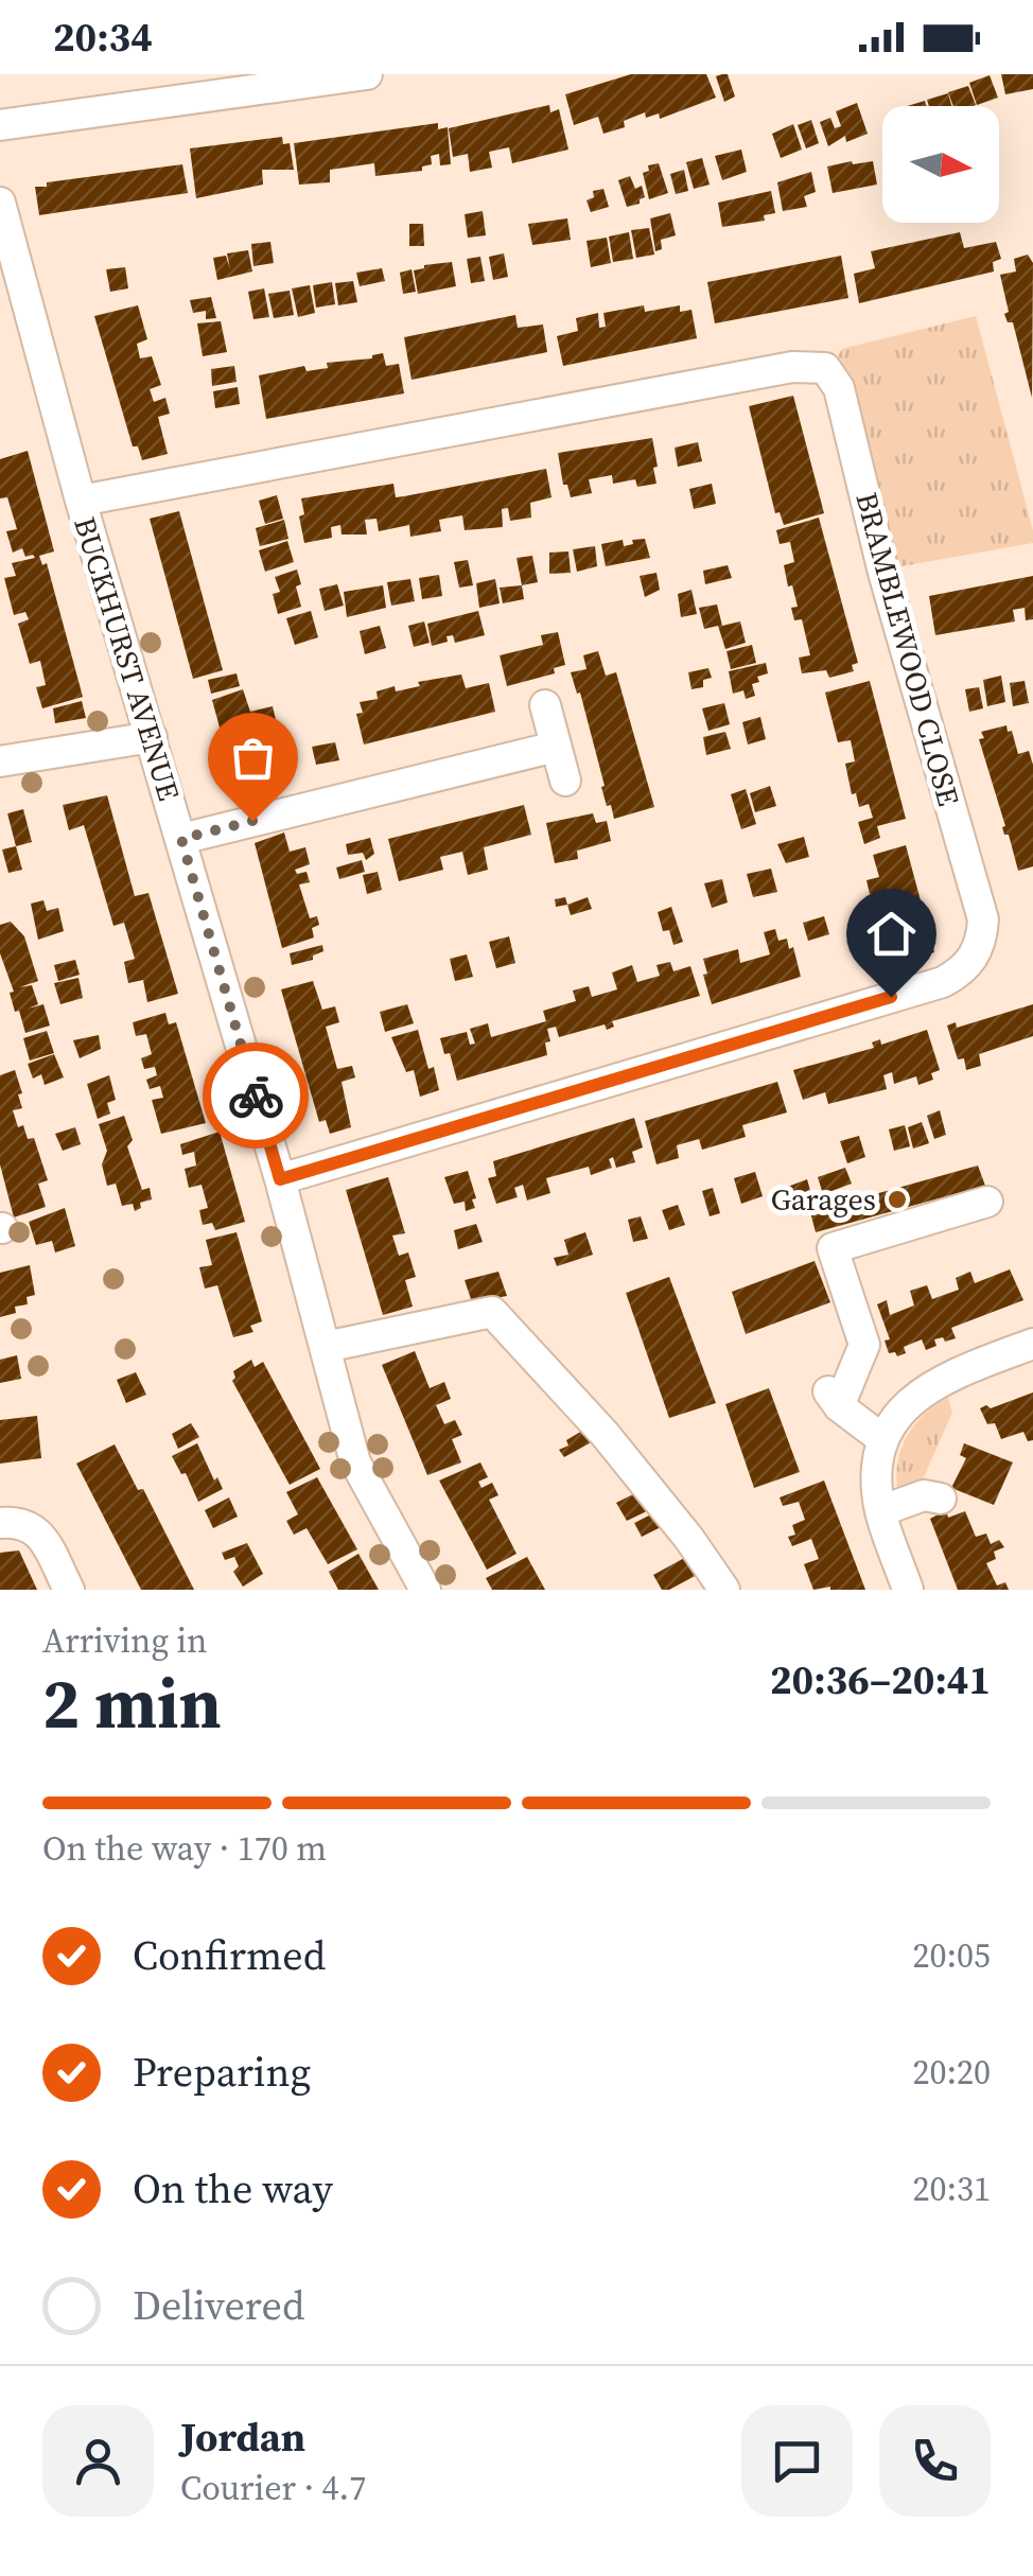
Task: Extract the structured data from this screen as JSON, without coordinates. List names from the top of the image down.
{
  "streets": {
    "street": ["BRAMBLEWOOD CLOSE", "BUCKHURST AVENUE"]
  },
  "crossings": [
    ["BRAMBLEWOOD CLOSE", "BUCKHURST AVENUE"]
  ],
  "places": ["Garages"],
  "north": "right",
  "page": {
    "status": "20:34",
    "heading": ["2 min", "Arriving in", "20:36–20:41"],
    "panel": ["Jordan", "Courier · 4.7"],
    "bar": "On the way · 170 m",
    "list": [
      ["Confirmed", "20:05"],
      ["Preparing", "20:20"],
      ["On the way", "20:31"],
      "Delivered"
    ]
  }
}
